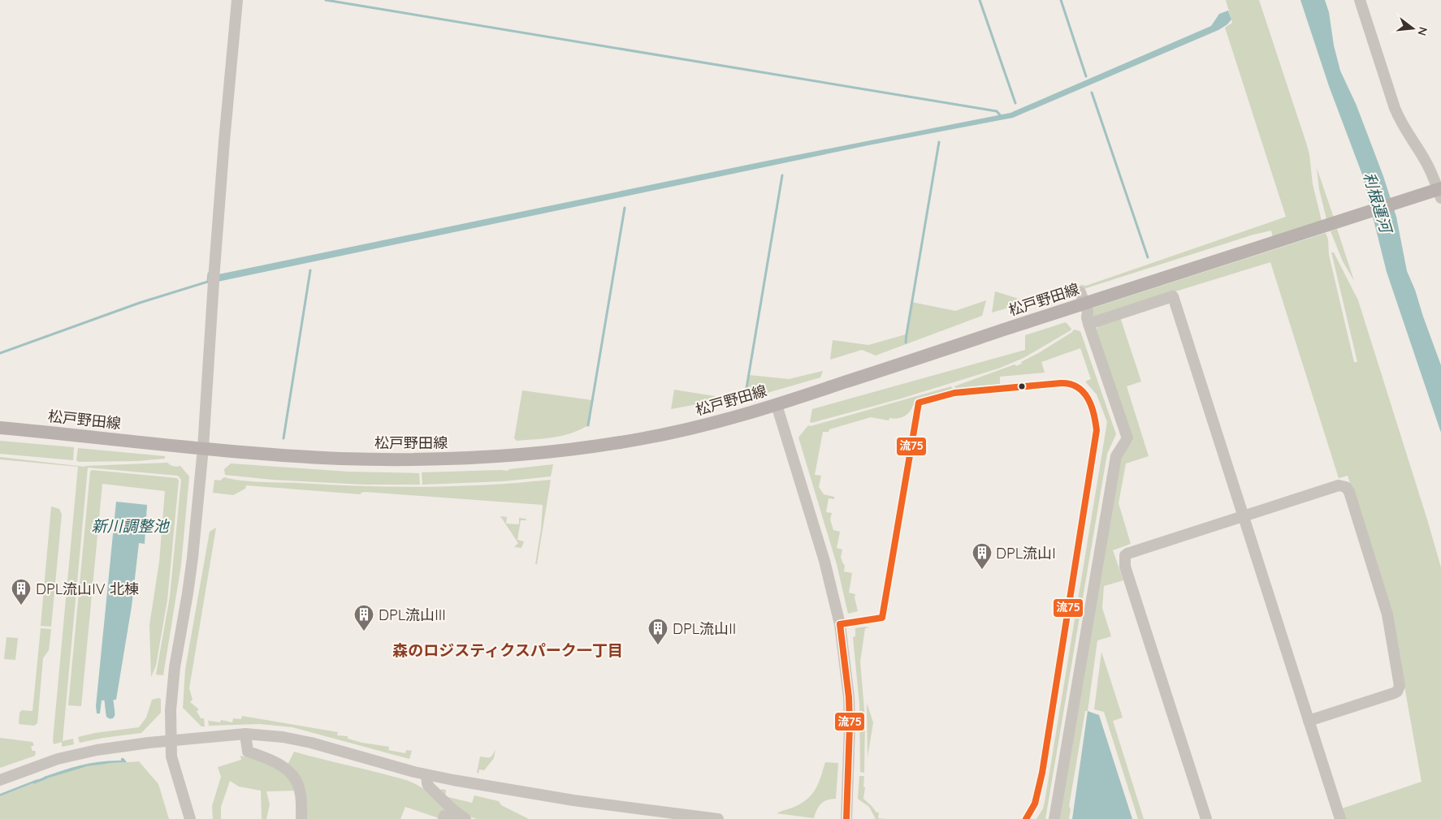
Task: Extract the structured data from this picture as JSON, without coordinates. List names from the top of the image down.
{
  "streets": {
    "main road": ["松戸野田線"]
  },
  "districts": ["森のロジスティクスパーク一丁目"],
  "water": ["利根運河", "新川調整池"],
  "places": {
    "building": [
      "DPL流山I",
      "DPL流山IV 北棟",
      "DPL流山III",
      "DPL流山II"
    ]
  },
  "lines": ["transit line 流75"],
  "north": "right"
}
